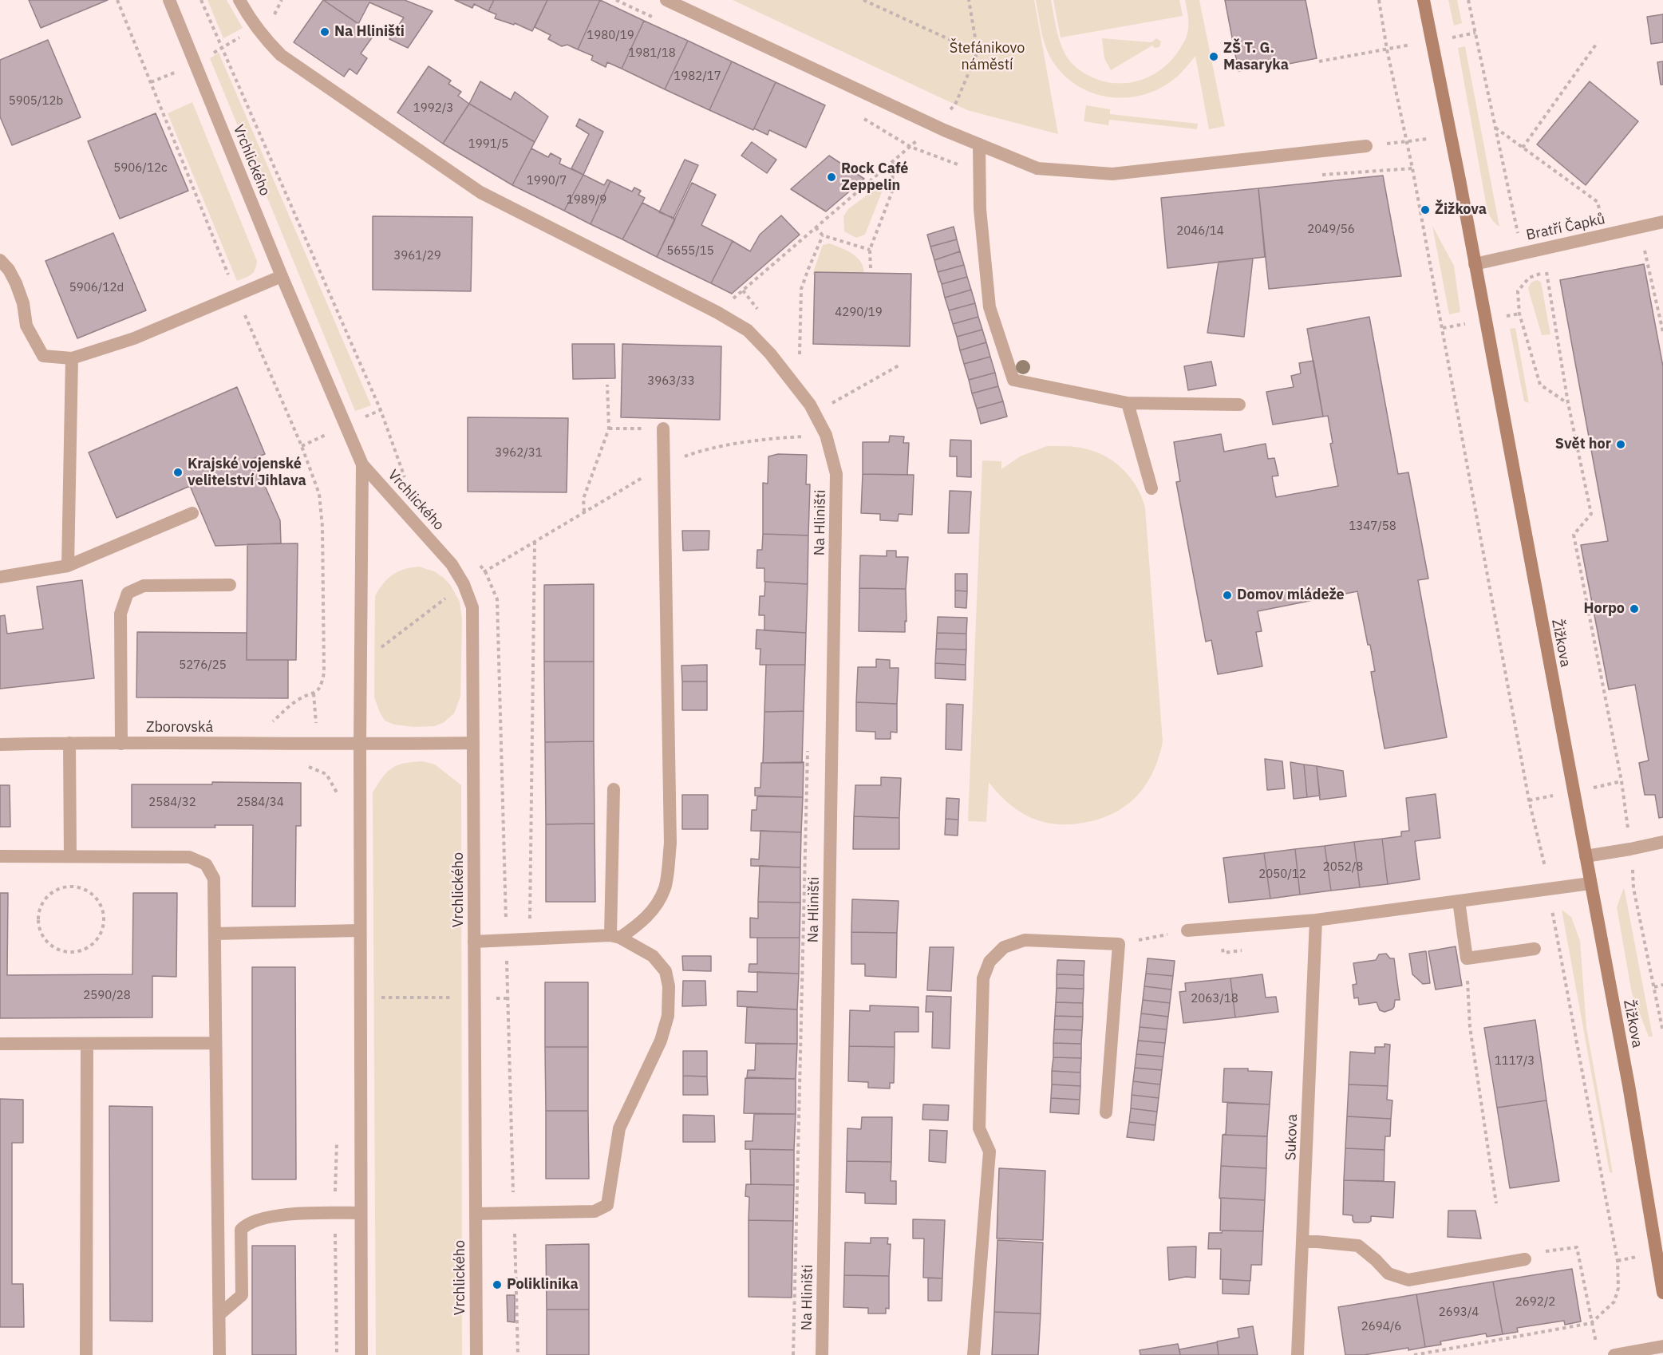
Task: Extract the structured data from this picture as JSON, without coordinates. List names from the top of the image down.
{
  "streets": {
    "main road": ["Žižkova"],
    "street": [
      "Vrchlického",
      "Bratří Čapků",
      "Na Hliništi",
      "Zborovská",
      "Sukova"
    ]
  },
  "crossings": [
    ["Vrchlického", "Zborovská"],
    ["Bratří Čapků", "Žižkova"]
  ],
  "parks": ["Štefánikovo náměstí"],
  "places": [
    "Na Hliništi",
    "ZŠ T. G. Masaryka",
    "Rock Café Zeppelin",
    "Žižkova",
    "Svět hor",
    "Krajské vojenské velitelství Jihlava",
    "Domov mládeže",
    "Horpo",
    "Poliklinika"
  ],
  "house_numbers": [
    "1980/19",
    "1981/18",
    "1982/17",
    "5905/12b",
    "1992/3",
    "1991/5",
    "5906/12c",
    "1990/7",
    "1989/9",
    "2049/56",
    "2046/14",
    "5655/15",
    "3961/29",
    "5906/12d",
    "4290/19",
    "3963/33",
    "3962/31",
    "1347/58",
    "5276/25",
    "2584/32",
    "2584/34",
    "2052/8",
    "2050/12",
    "2590/28",
    "2063/18",
    "1117/3",
    "2692/2",
    "2693/4",
    "2694/6"
  ]
}
